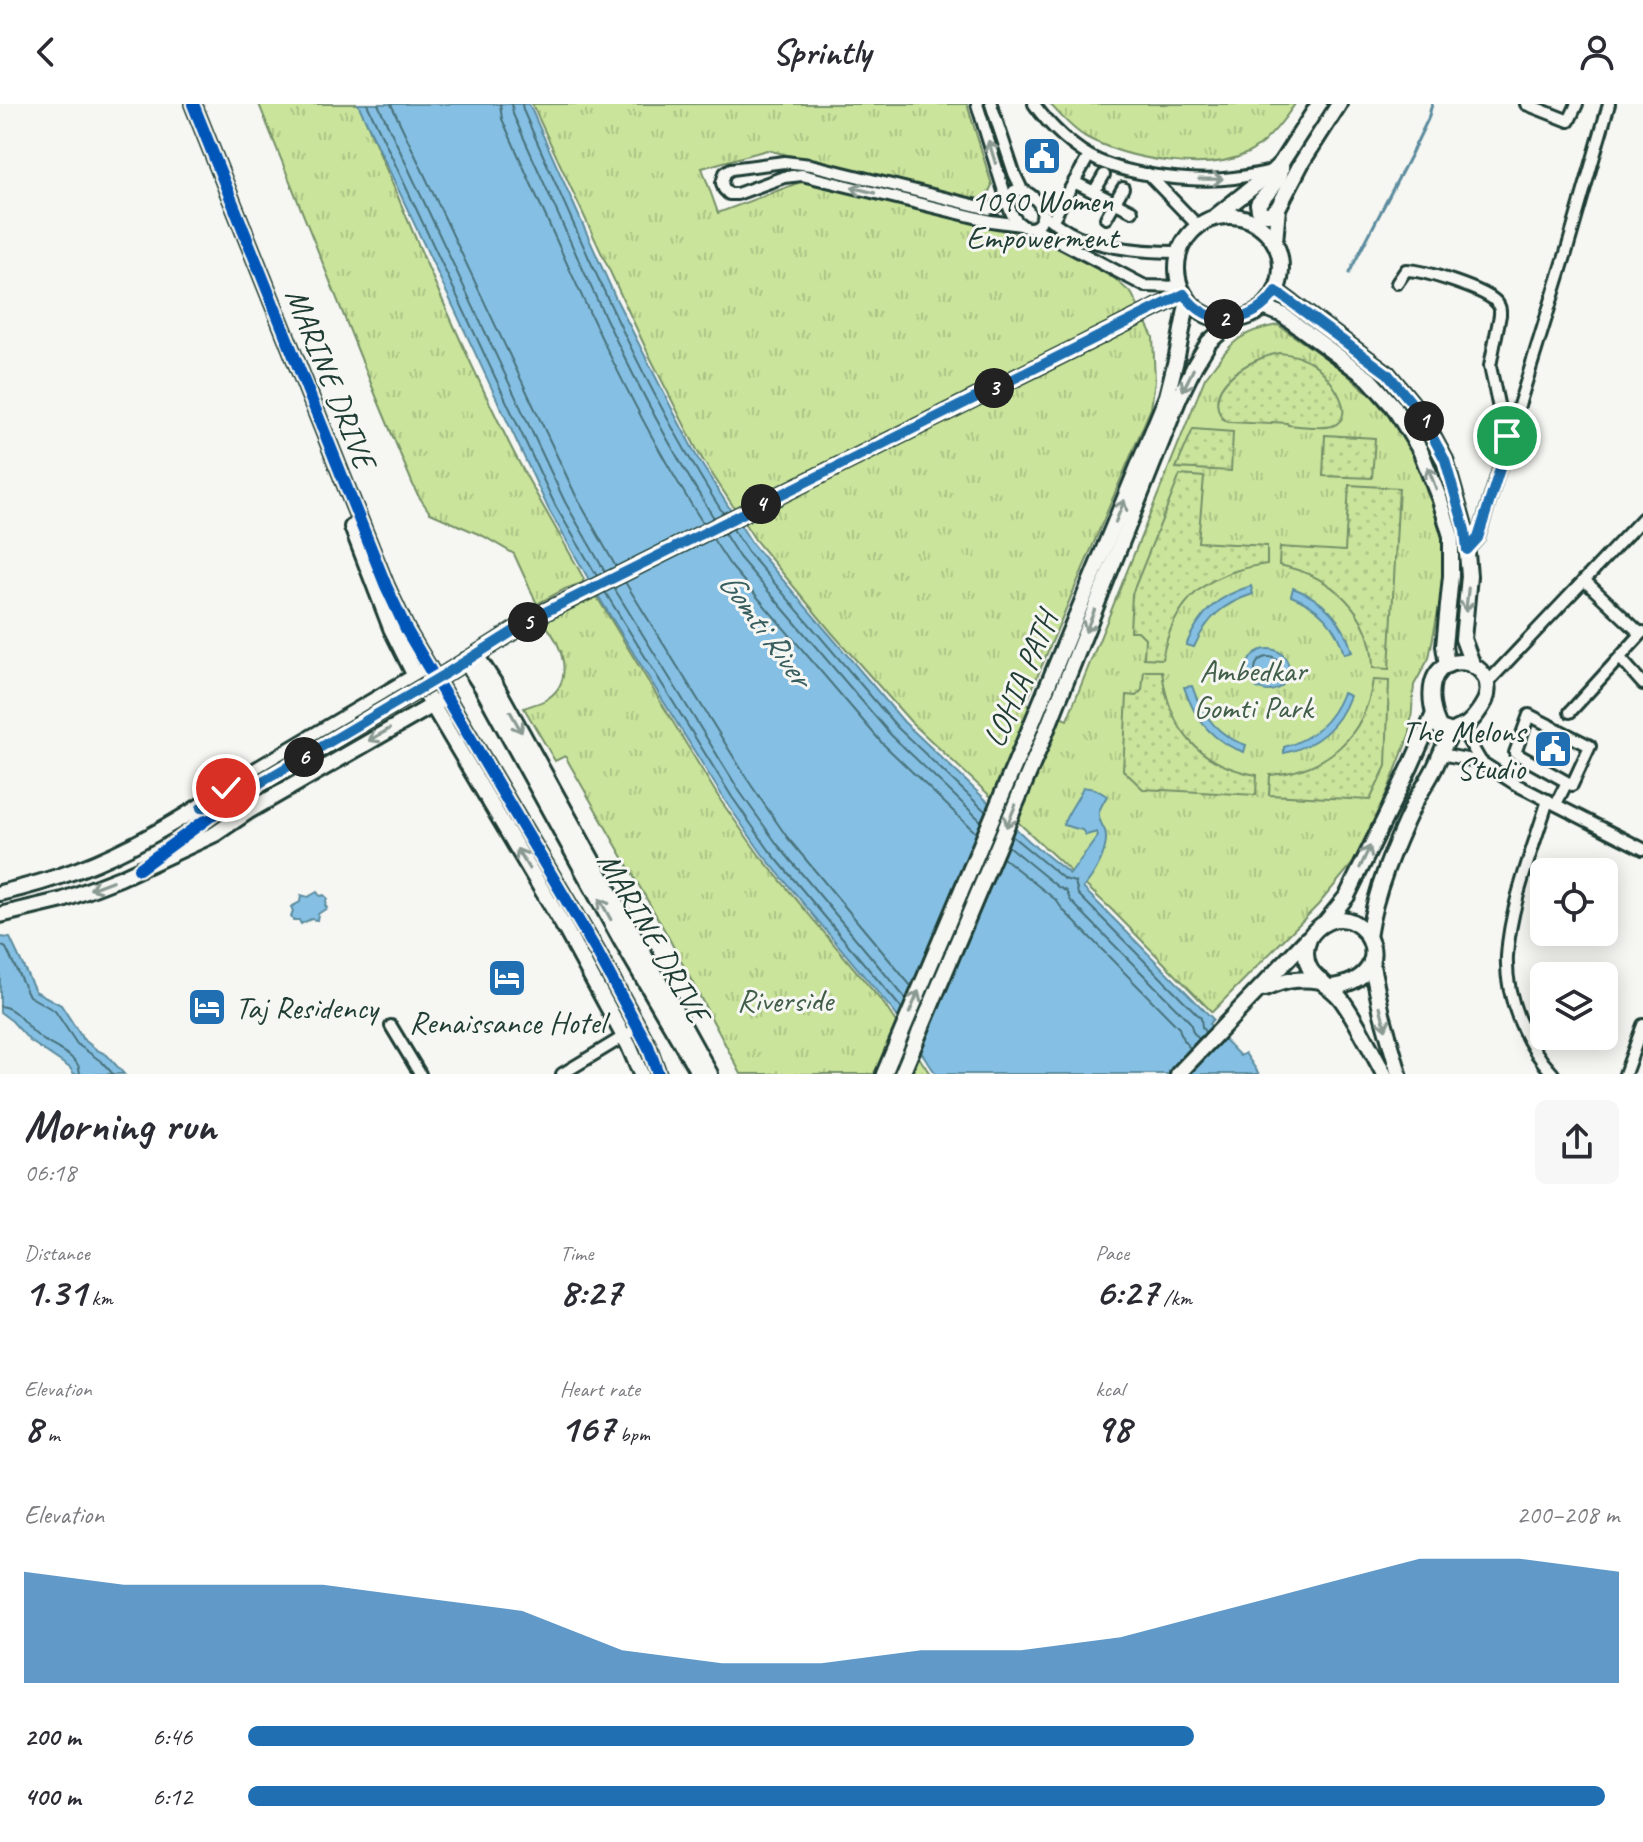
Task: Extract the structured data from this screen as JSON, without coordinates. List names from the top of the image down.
{
  "streets": {
    "street": ["MARINE DRIVE", "LOHIA PATH"]
  },
  "water": ["Gomti River"],
  "parks": ["Ambedkar Gomti Park", "Riverside"],
  "places": {
    "public building": ["1090 Women Empowerment", "The Melons Studio"],
    "hotel": ["Renaissance Hotel", "Taj Residency"]
  },
  "page": {
    "header": "Sprintly",
    "pins": [
      "2",
      "3",
      "1",
      "4",
      "5",
      "6"
    ],
    "heading": ["Morning run", "06:18"],
    "stats": [
      ["Distance", "1.31 km"],
      ["Time", "8:27"],
      ["Pace", "6:27 /km"],
      ["Elevation", "8 m"],
      ["Heart rate", "167 bpm"],
      ["kcal", "98"]
    ],
    "chart": ["Elevation", "200–208 m"],
    "list": [
      {
        "name": "200 m",
        "note": "6:46"
      },
      {
        "name": "400 m",
        "note": "6:12"
      }
    ]
  }
}
